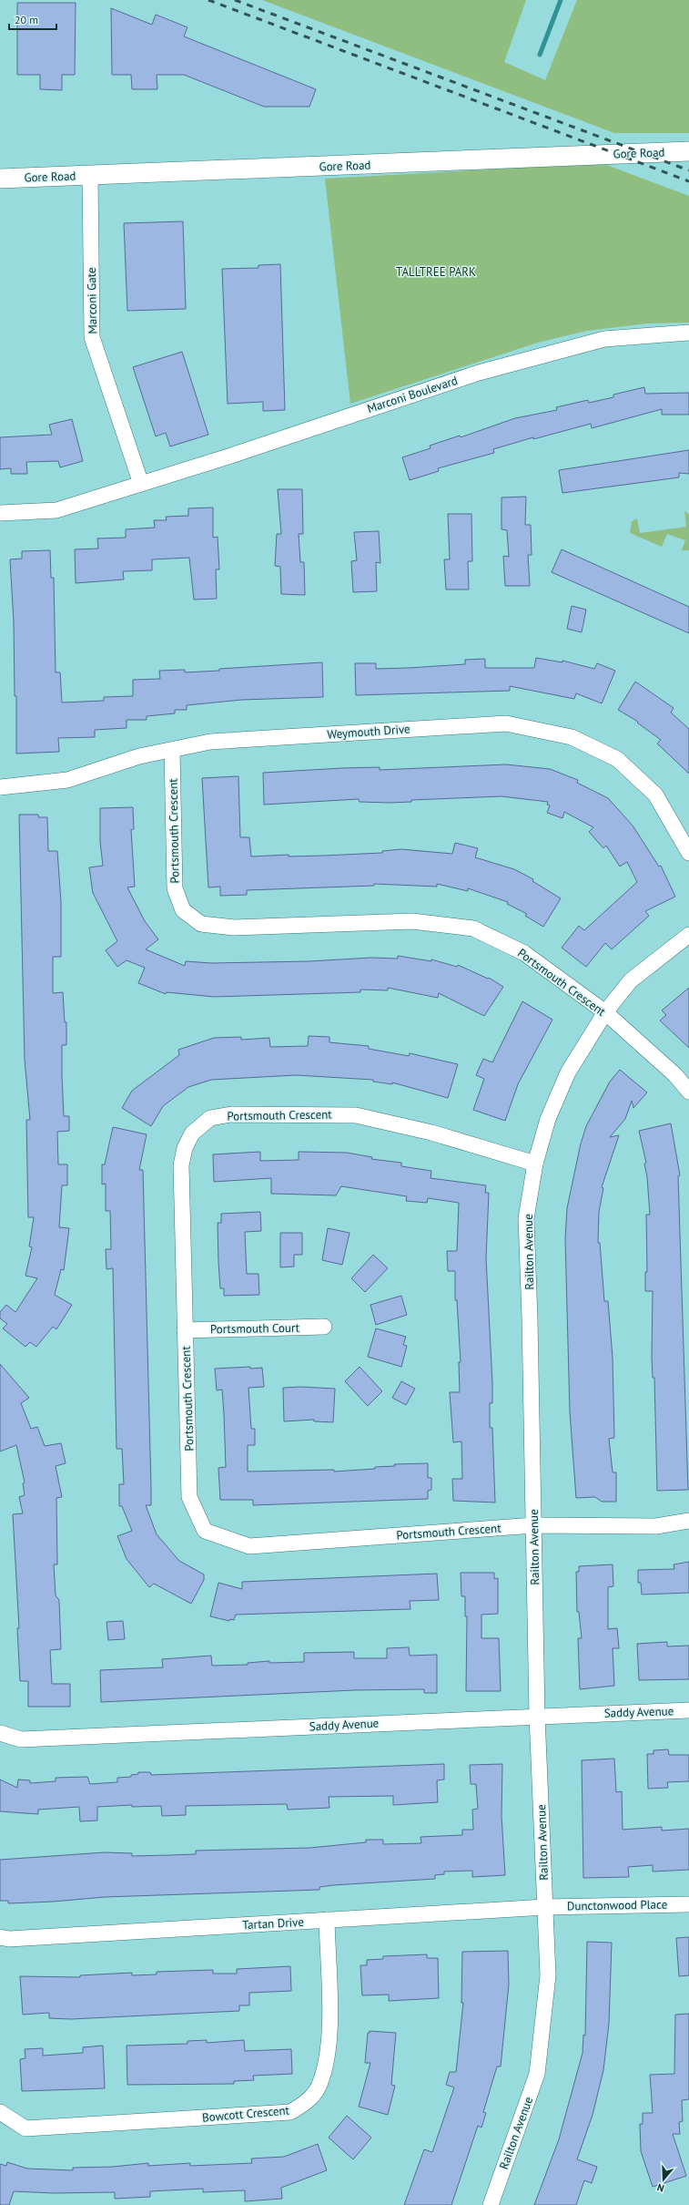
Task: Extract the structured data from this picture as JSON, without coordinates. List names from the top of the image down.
{
  "streets": {
    "main road": ["Gore Road"],
    "street": [
      "Marconi Gate",
      "Marconi Boulevard",
      "Weymouth Drive",
      "Portsmouth Crescent",
      "Railton Avenue",
      "Portsmouth Court",
      "Saddy Avenue",
      "Dunctonwood Place",
      "Tartan Drive",
      "Bowcott Crescent"
    ]
  },
  "crossings": [
    ["Gore Road", "Marconi Gate"],
    ["Marconi Gate", "Marconi Boulevard"],
    ["Weymouth Drive", "Portsmouth Crescent"],
    ["Portsmouth Crescent", "Railton Avenue"],
    ["Portsmouth Crescent", "Portsmouth Court"],
    ["Railton Avenue", "Saddy Avenue"],
    ["Railton Avenue", "Dunctonwood Place"],
    ["Railton Avenue", "Tartan Drive"],
    ["Dunctonwood Place", "Tartan Drive"],
    ["Tartan Drive", "Bowcott Crescent"]
  ],
  "parks": ["TALLTREE PARK"],
  "scale_bar": "20 m",
  "north": "bottom"
}
